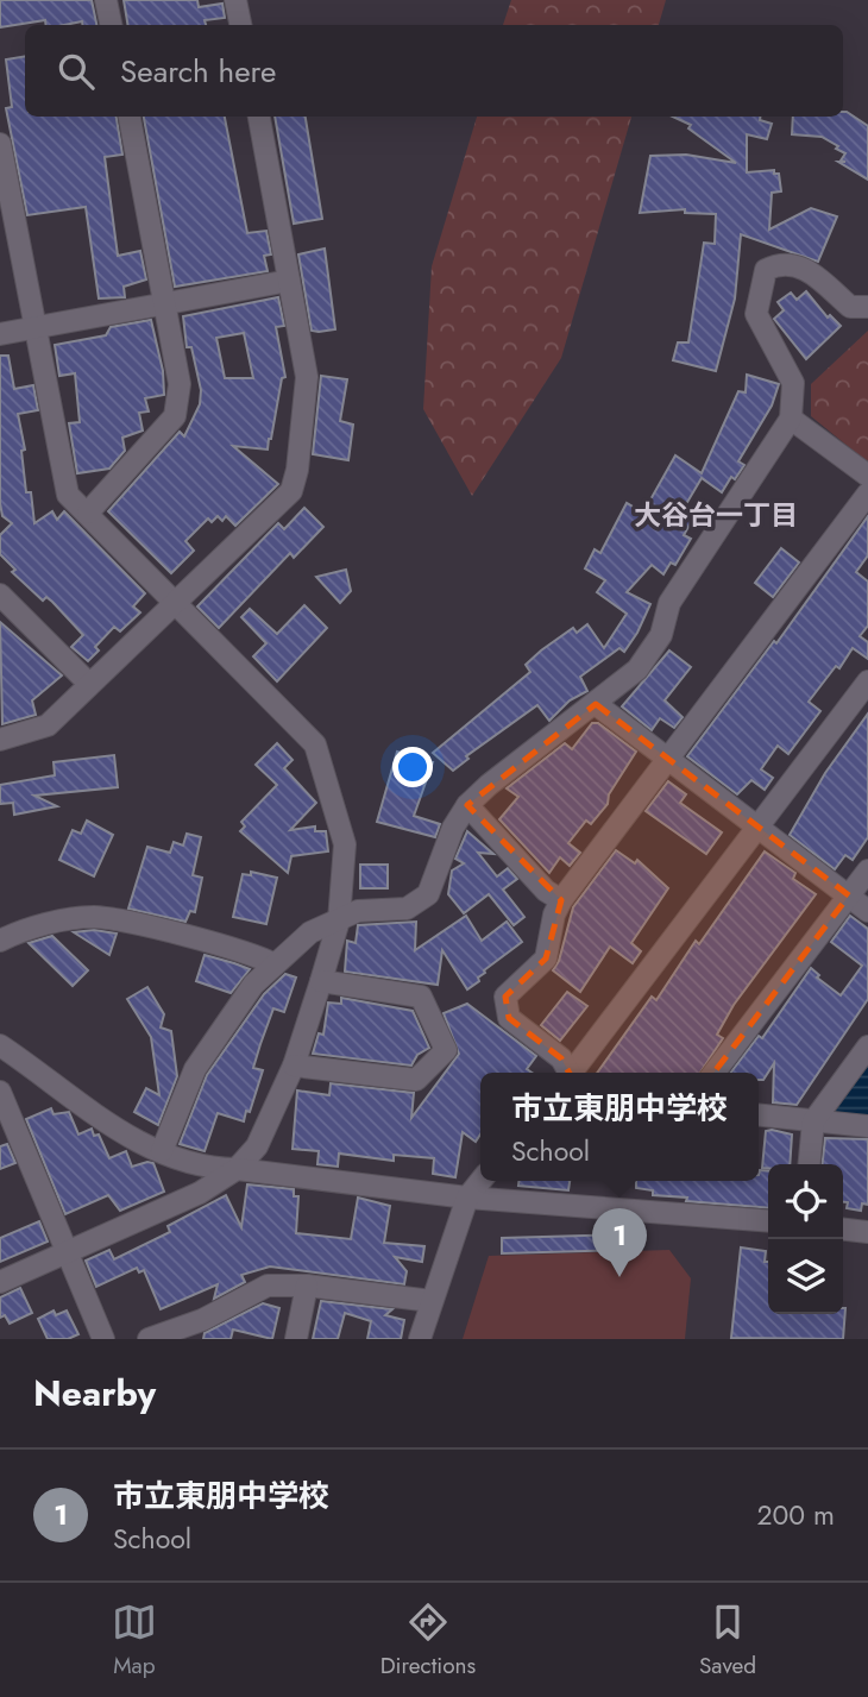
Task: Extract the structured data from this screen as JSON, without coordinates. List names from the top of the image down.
{
  "districts": ["大谷台一丁目"],
  "page": {
    "search": "Search here",
    "popup": ["市立東朋中学校", "School"],
    "pins": "1",
    "heading": "Nearby",
    "list": [
      {
        "mark": "1",
        "name": "市立東朋中学校",
        "note": "School",
        "value": "200 m"
      }
    ],
    "nav": ["Map", "Directions", "Saved"]
  }
}
